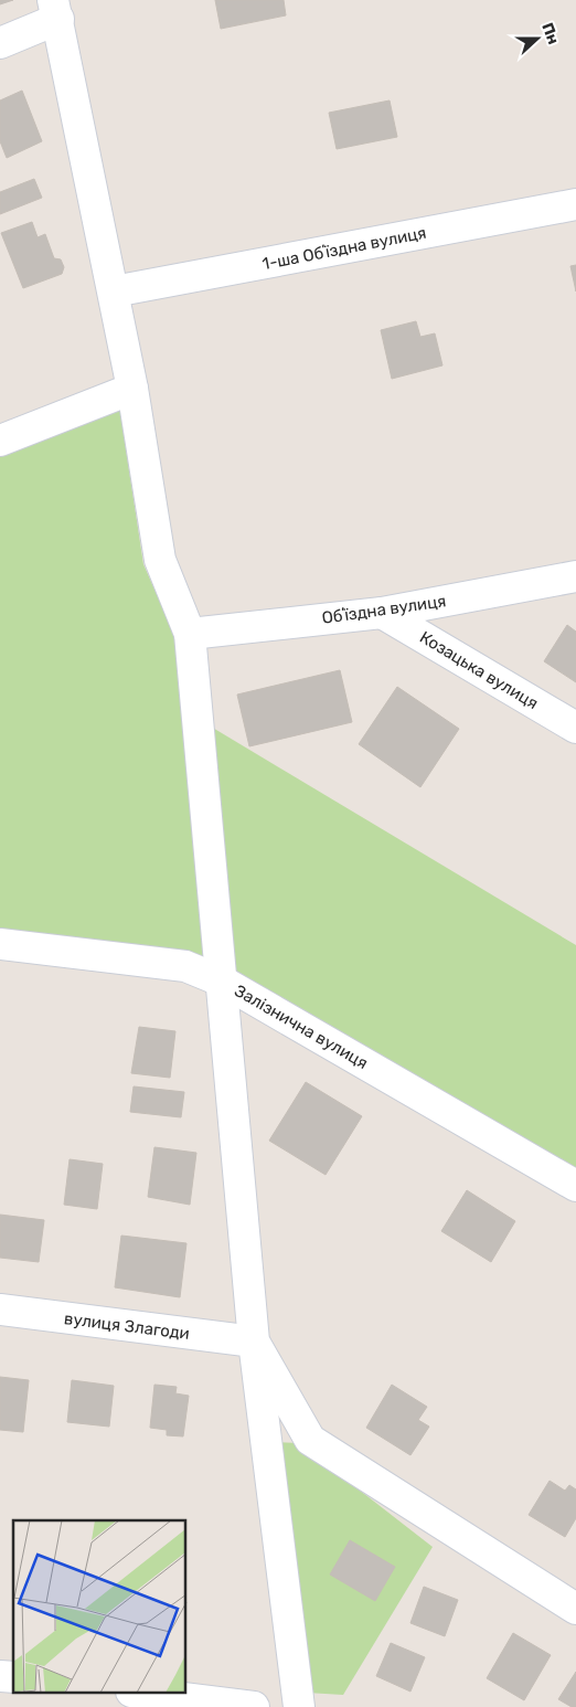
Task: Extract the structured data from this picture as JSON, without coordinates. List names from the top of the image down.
{
  "streets": {
    "street": [
      "1-ша Обʼїздна вулиця",
      "Обʼїздна вулиця",
      "Козацька вулиця",
      "Залізнична вулиця",
      "вулиця Злагоди"
    ]
  },
  "crossings": [
    ["Обʼїздна вулиця", "Козацька вулиця"]
  ],
  "north": "right"
}
